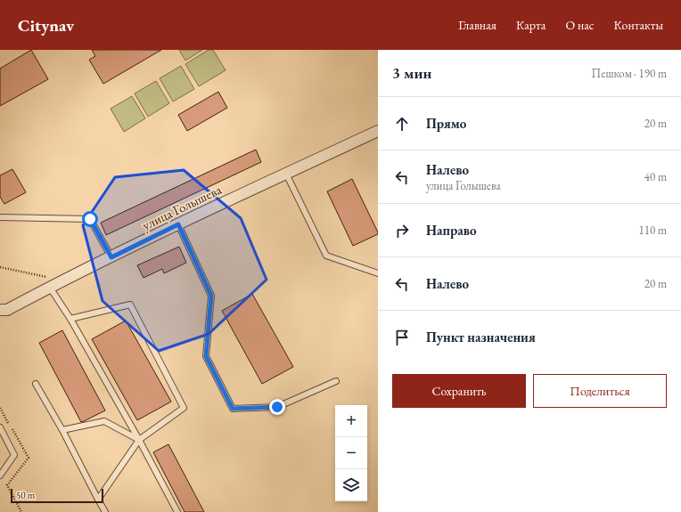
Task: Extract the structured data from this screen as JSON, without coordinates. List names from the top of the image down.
{
  "streets": {
    "street": ["улица Голышева"]
  },
  "scale_bar": "50 m",
  "page": {
    "header": "Citynav",
    "nav": [
      "Главная",
      "Карта",
      "О нас",
      "Контакты"
    ],
    "heading": ["3 мин", "Пешком · 190 m"],
    "list": [
      ["Прямо", "20 m"],
      ["Налево", "улица Голышева", "40 m"],
      ["Направо", "110 m"],
      ["Налево", "20 m"],
      "Пункт назначения"
    ],
    "buttons": ["Сохранить", "Поделиться"],
    "map_buttons": ["+", "−"],
    "scale": "50 m"
  }
}
